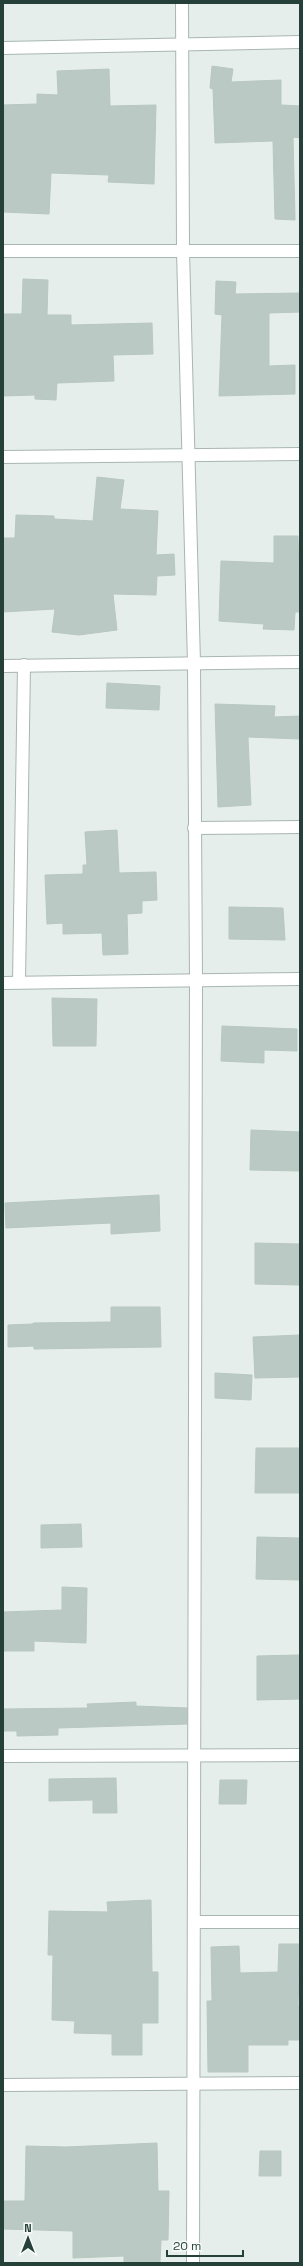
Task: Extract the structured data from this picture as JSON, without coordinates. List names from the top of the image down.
{
  "scale_bar": "20 m",
  "north": "top"
}
